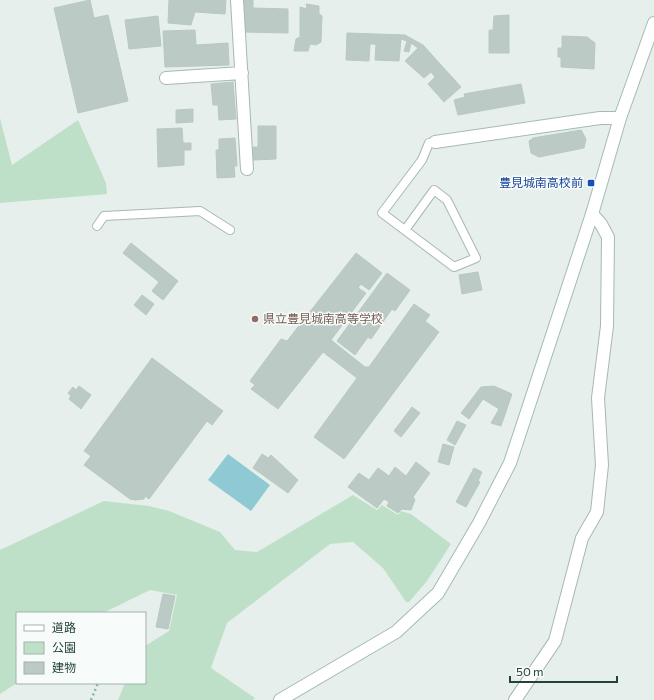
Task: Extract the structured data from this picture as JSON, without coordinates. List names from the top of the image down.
{
  "places": {
    "transit": ["豊見城南高校前"],
    "other": ["県立豊見城南高等学校"]
  },
  "legend": ["道路", "公園", "建物"],
  "scale_bar": "50 m"
}
